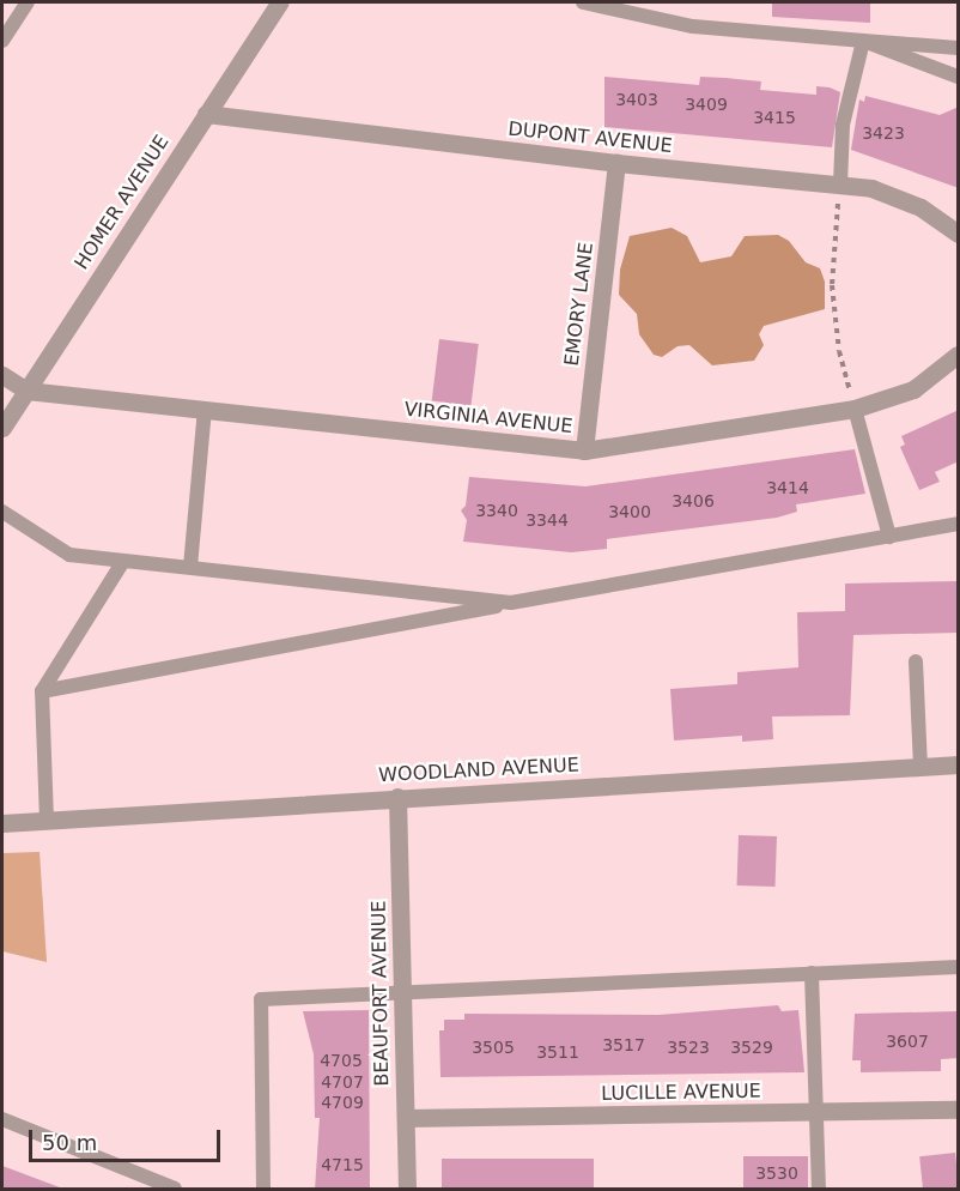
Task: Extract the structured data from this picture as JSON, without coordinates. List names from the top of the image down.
{
  "streets": {
    "street": [
      "DUPONT AVENUE",
      "HOMER AVENUE",
      "EMORY LANE",
      "VIRGINIA AVENUE",
      "WOODLAND AVENUE",
      "BEAUFORT AVENUE",
      "LUCILLE AVENUE"
    ]
  },
  "crossings": [
    ["DUPONT AVENUE", "HOMER AVENUE"],
    ["DUPONT AVENUE", "EMORY LANE"],
    ["HOMER AVENUE", "VIRGINIA AVENUE"],
    ["EMORY LANE", "VIRGINIA AVENUE"],
    ["WOODLAND AVENUE", "BEAUFORT AVENUE"],
    ["BEAUFORT AVENUE", "LUCILLE AVENUE"]
  ],
  "house_numbers": [
    "3403",
    "3409",
    "3415",
    "3423",
    "3414",
    "3406",
    "3340",
    "3400",
    "3344",
    "3607",
    "3517",
    "3505",
    "3523",
    "3529",
    "3511",
    "4705",
    "4707",
    "4709",
    "4715",
    "3530"
  ],
  "scale_bar": "50 m"
}
